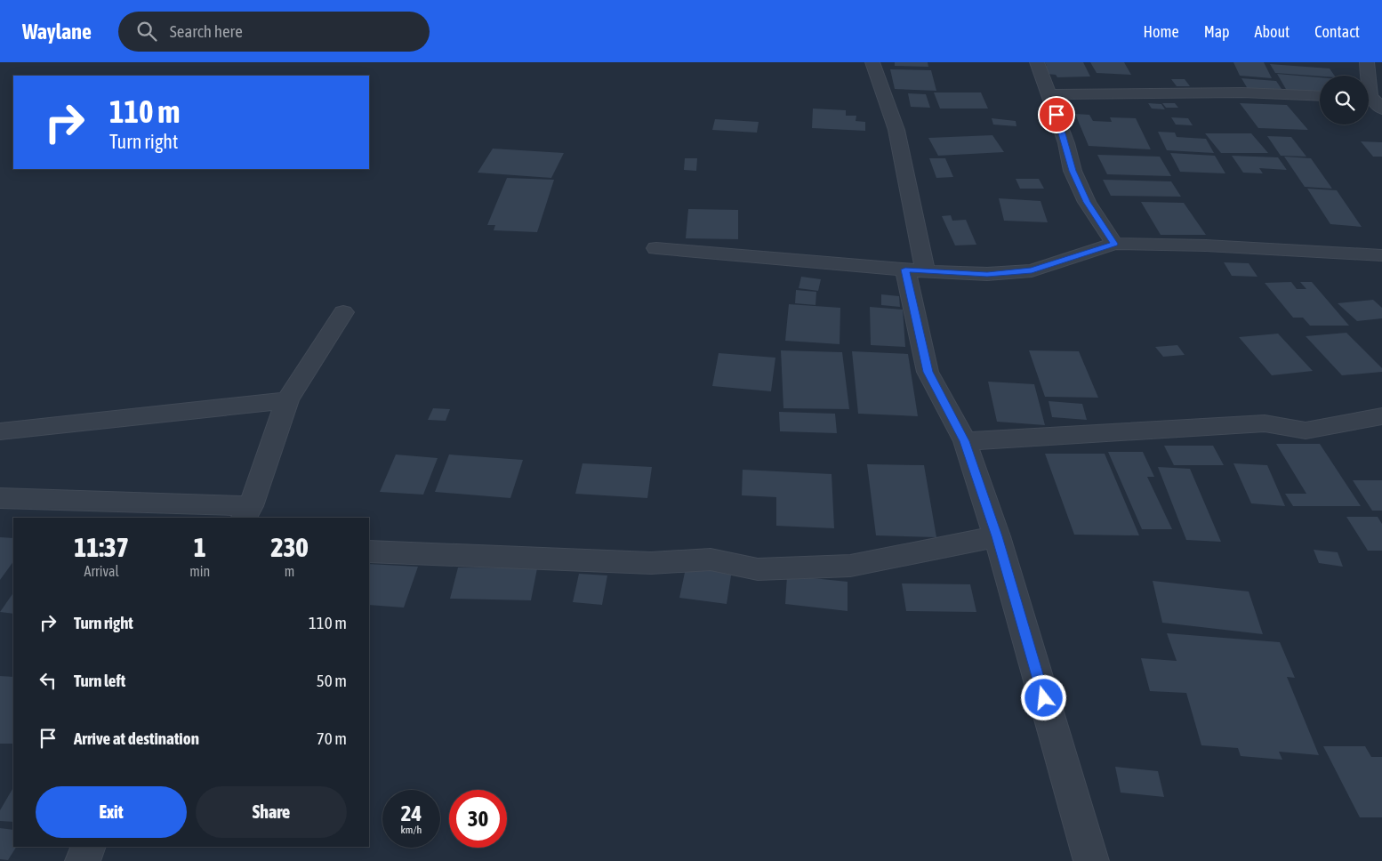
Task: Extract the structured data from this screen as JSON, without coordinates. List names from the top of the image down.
{
  "page": {
    "header": "Waylane",
    "search": "Search here",
    "nav": [
      "Home",
      "Map",
      "About",
      "Contact"
    ],
    "turn": ["110 m", "Turn right"],
    "eta": [
      "11:37",
      "Arrival",
      "1",
      "min",
      "230",
      "m"
    ],
    "list": [
      {
        "name": "Turn right",
        "value": "110 m"
      },
      {
        "name": "Turn left",
        "value": "50 m"
      },
      {
        "name": "Arrive at destination",
        "value": "70 m"
      }
    ],
    "buttons": ["Exit", "Share"],
    "speed": "24 km/h",
    "limit": "30"
  }
}
